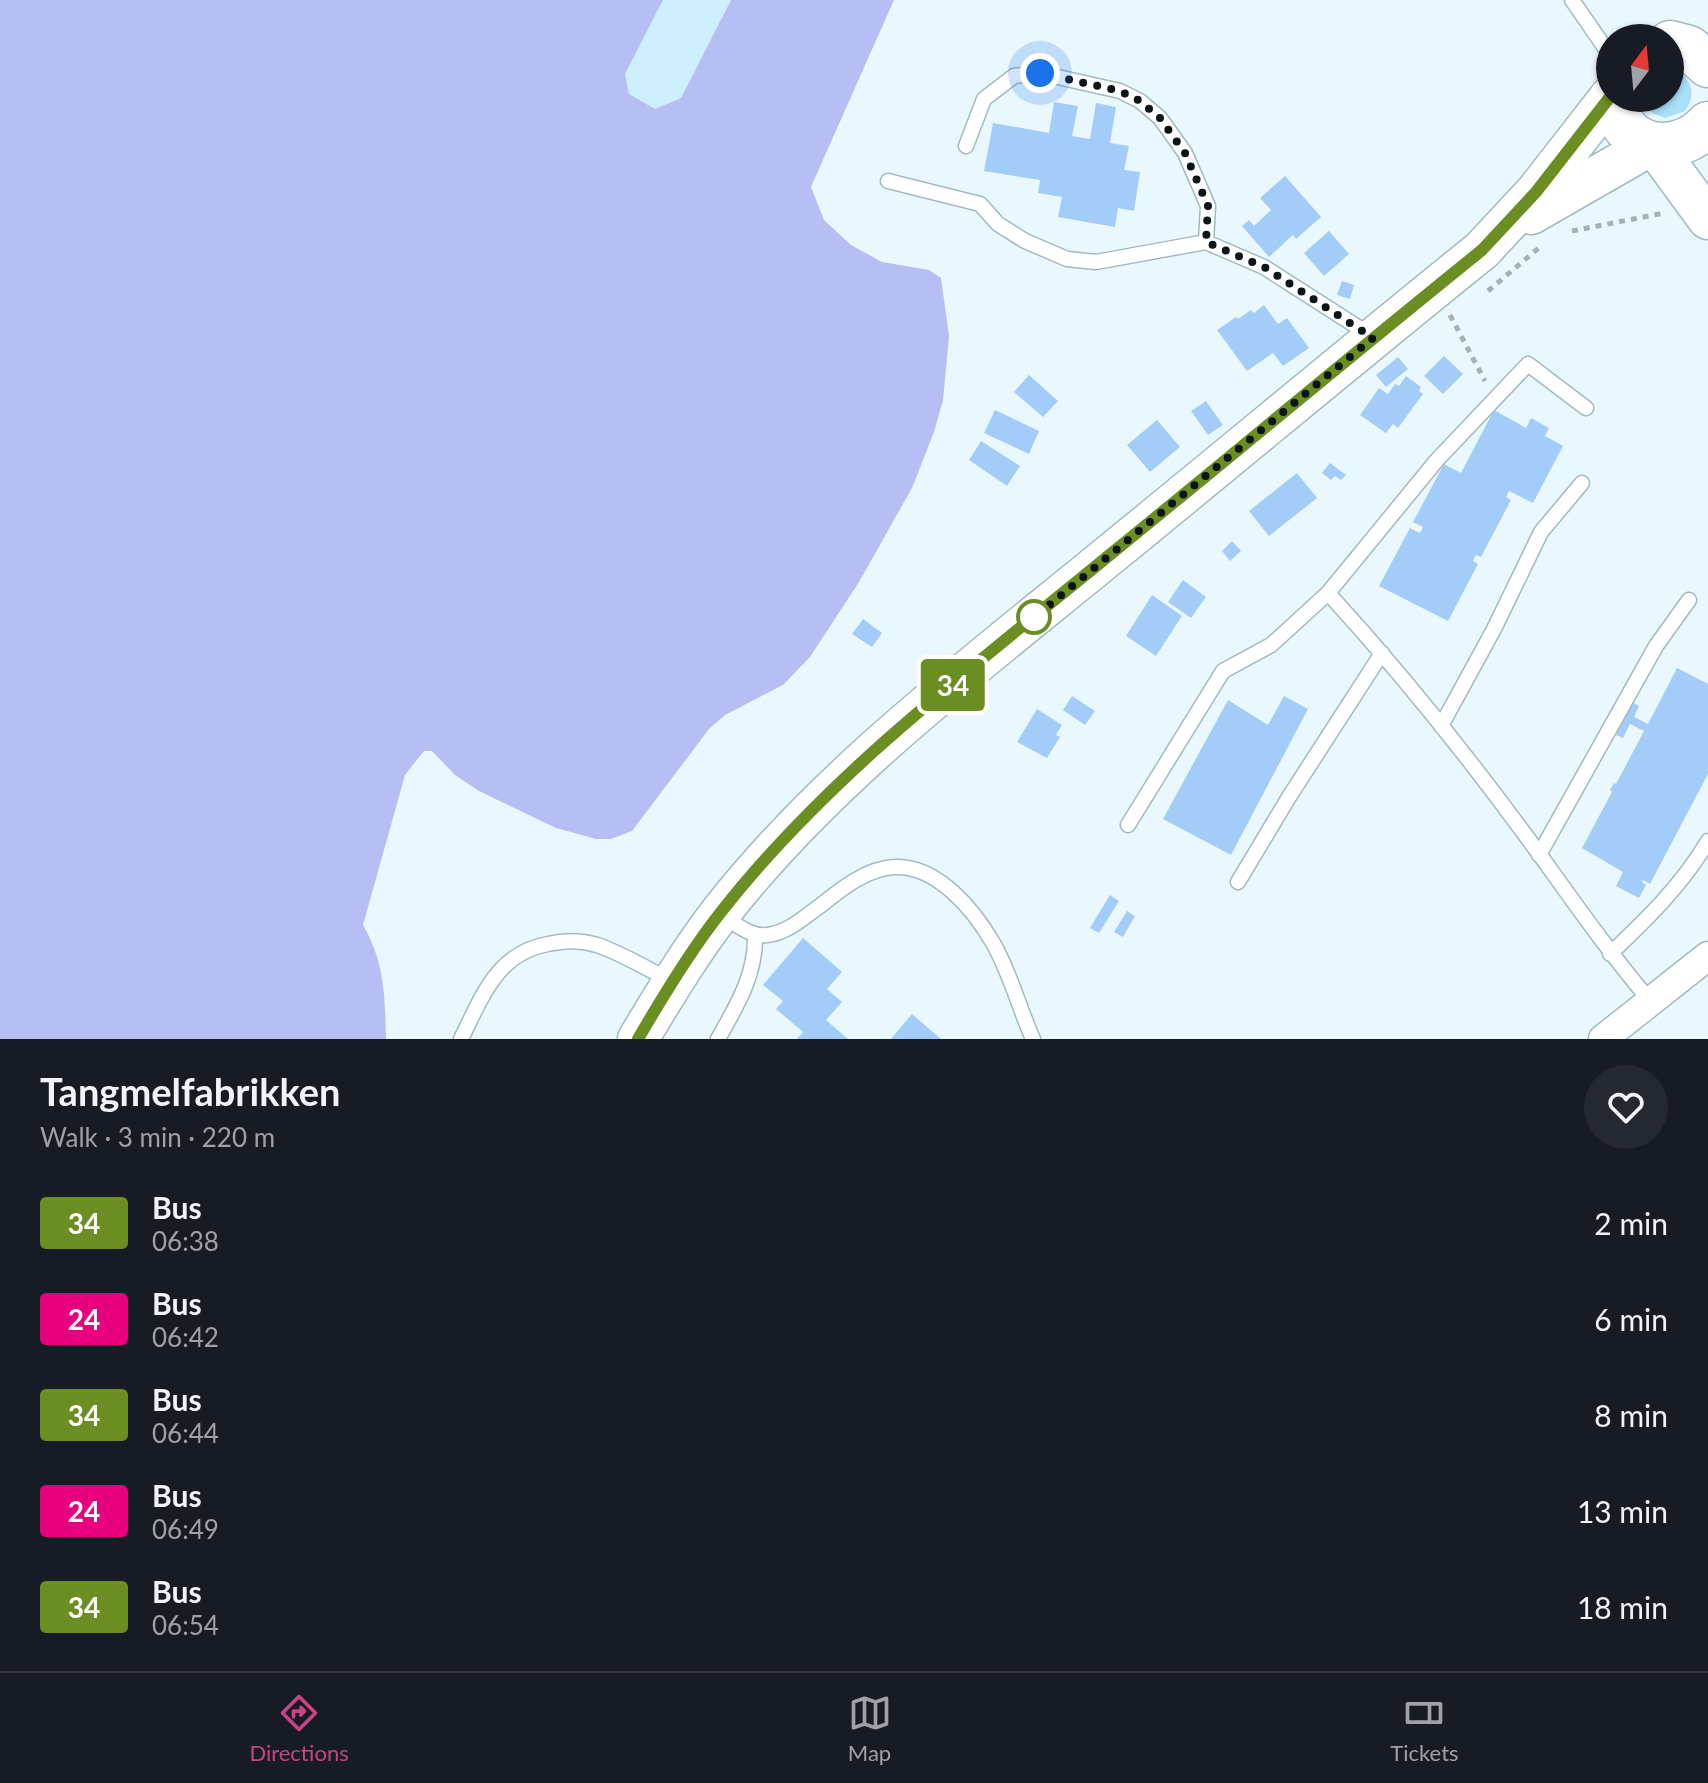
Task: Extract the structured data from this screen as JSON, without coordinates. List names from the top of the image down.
{
  "lines": ["bus line 34"],
  "north": "top",
  "page": {
    "on_map": "34",
    "heading": ["Tangmelfabrikken", "Walk · 3 min · 220 m"],
    "list": [
      {
        "mark": "34",
        "name": "Bus",
        "note": "06:38",
        "value": "2 min"
      },
      {
        "mark": "24",
        "name": "Bus",
        "note": "06:42",
        "value": "6 min"
      },
      {
        "mark": "34",
        "name": "Bus",
        "note": "06:44",
        "value": "8 min"
      },
      {
        "mark": "24",
        "name": "Bus",
        "note": "06:49",
        "value": "13 min"
      },
      {
        "mark": "34",
        "name": "Bus",
        "note": "06:54",
        "value": "18 min"
      }
    ],
    "tabs": ["Directions", "Map", "Tickets"]
  }
}
